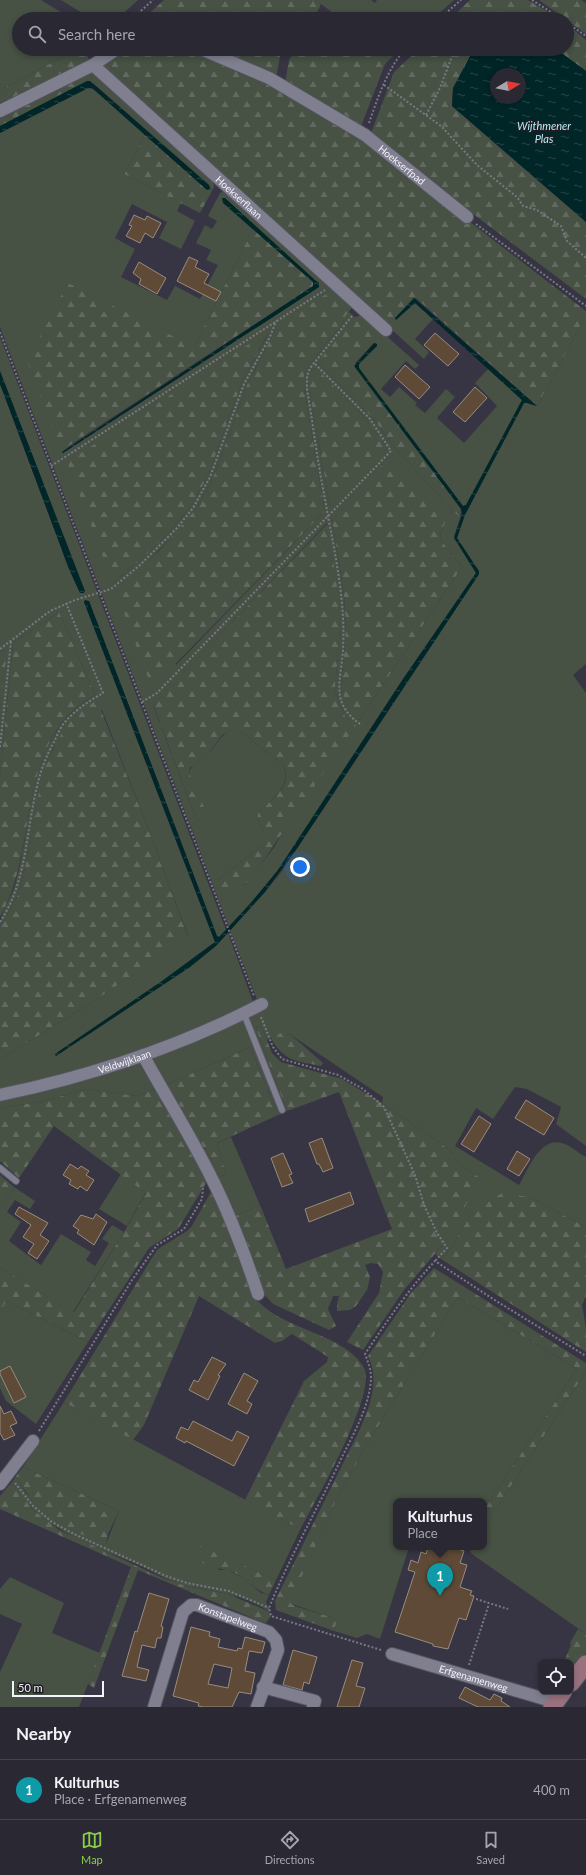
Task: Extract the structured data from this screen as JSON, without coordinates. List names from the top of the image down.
{
  "streets": {
    "street": [
      "Hoekserfpad",
      "Hoekserflaan",
      "Veldwijklaan",
      "Konstapelweg",
      "Erfgenamenweg"
    ]
  },
  "water": ["Wijthmener Plas"],
  "scale_bar": "50 m",
  "north": "right",
  "page": {
    "search": "Search here",
    "popup": ["Kulturhus", "Place"],
    "pins": "1",
    "scale": "50 m",
    "heading": "Nearby",
    "list": [
      {
        "mark": "1",
        "name": "Kulturhus",
        "note": "Place · Erfgenamenweg",
        "value": "400 m"
      }
    ],
    "nav": ["Map", "Directions", "Saved"]
  }
}
